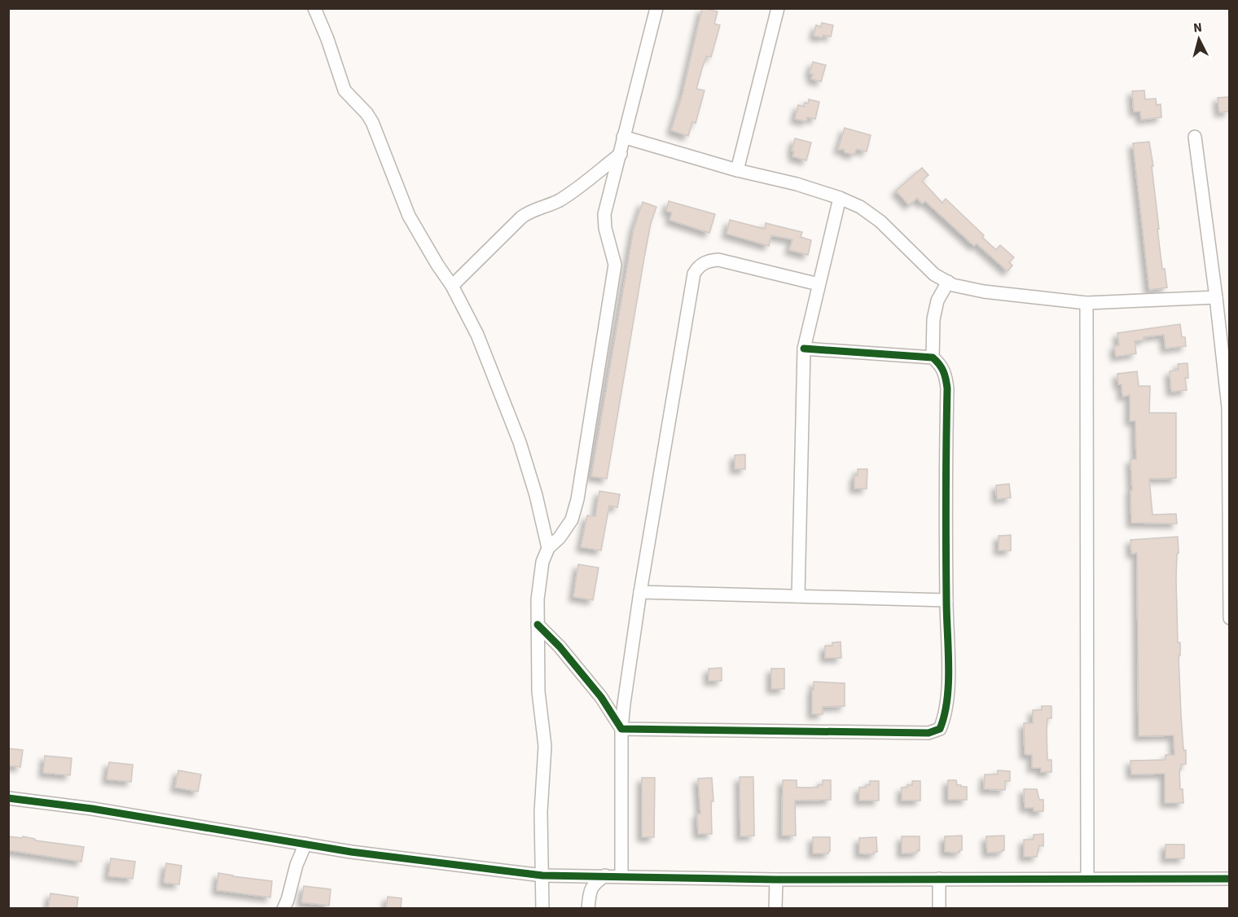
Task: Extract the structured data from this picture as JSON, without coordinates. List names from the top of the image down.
{
  "north": "top"
}
